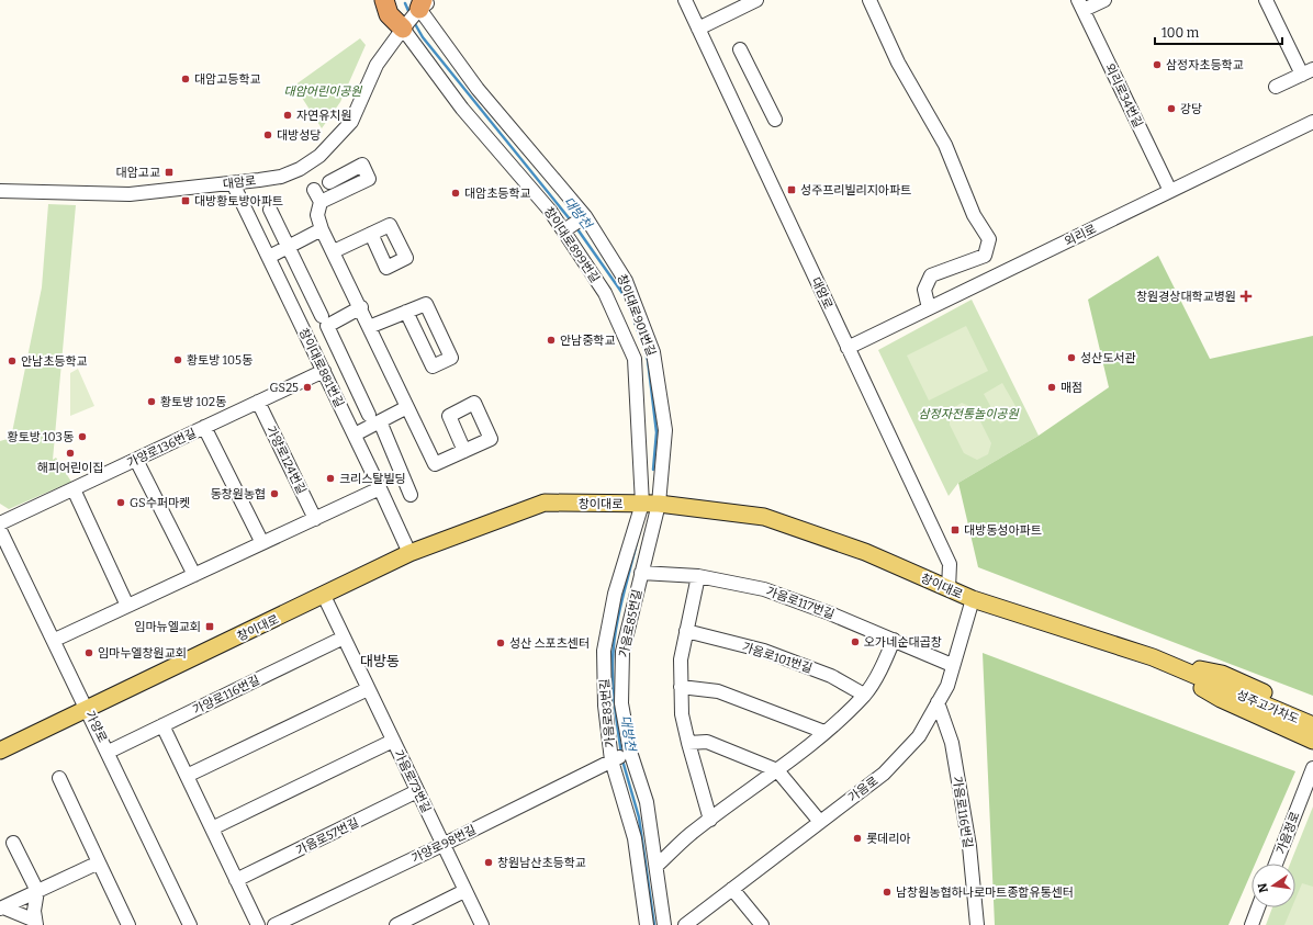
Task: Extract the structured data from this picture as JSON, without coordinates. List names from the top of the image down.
{
  "streets": {
    "main road": ["창이대로", "성주고가차도"],
    "street": [
      "외리로34번길",
      "대암로",
      "외리로",
      "창이대로899번길",
      "창이대로901번길",
      "창이대로881번길",
      "가양로136번길",
      "가양로124번길",
      "가음로117번길",
      "가음로85번길",
      "가음로101번길",
      "가양로116번길",
      "가음로83번길",
      "가양로",
      "가음로73번길",
      "가음로",
      "가음로116번길",
      "가음정로",
      "가음로57번길",
      "가양로98번길"
    ]
  },
  "crossings": [
    ["외리로34번길", "외리로"],
    ["대암로", "외리로"],
    ["대암로", "창이대로899번길"],
    ["대암로", "창이대로901번길"],
    ["대암로", "창이대로881번길"],
    ["대암로", "창이대로"],
    ["창이대로899번길", "창이대로"],
    ["창이대로899번길", "가음로83번길"],
    ["창이대로901번길", "창이대로"],
    ["창이대로901번길", "가음로85번길"],
    ["창이대로881번길", "가양로136번길"],
    ["창이대로881번길", "창이대로"],
    ["가양로136번길", "가양로124번길"],
    ["창이대로", "가음로85번길"],
    ["창이대로", "성주고가차도"],
    ["창이대로", "가음로83번길"],
    ["창이대로", "가양로"],
    ["창이대로", "가음로73번길"],
    ["창이대로", "가음로"],
    ["가음로117번길", "가음로85번길"],
    ["가음로117번길", "가음로"],
    ["가음로85번길", "가양로98번길"],
    ["가양로116번길", "가양로"],
    ["가양로116번길", "가음로73번길"],
    ["가음로83번길", "가양로98번길"],
    ["가음로73번길", "가음로57번길"],
    ["가음로73번길", "가양로98번길"],
    ["가음로", "가음로116번길"]
  ],
  "districts": ["대방동"],
  "water": ["대방천"],
  "parks": ["대암어린이공원", "삼정자전통놀이공원"],
  "places": {
    "other": [
      "삼정자초등학교",
      "대암고등학교",
      "강당",
      "자연유치원",
      "대방성당",
      "대암초등학교",
      "안남중학교",
      "성산도서관",
      "황토방 105동",
      "안남초등학교",
      "GS25",
      "매점",
      "황토방 102동",
      "황토방 103동",
      "해피어린이집",
      "크리스탈빌딩",
      "동창원농협",
      "GS수퍼마켓",
      "오가네순대곱창",
      "성산 스포츠센터",
      "임마누엘창원교회",
      "롯데리아",
      "창원남산초등학교",
      "남창원농협하나로마트종합유통센터"
    ],
    "transit": [
      "대암고교",
      "성주프리빌리지아파트",
      "대방황토방아파트",
      "대방동성아파트",
      "임마뉴엘교회"
    ],
    "health": ["창원경상대학교병원"]
  },
  "scale_bar": "100 m",
  "north": "left"
}
